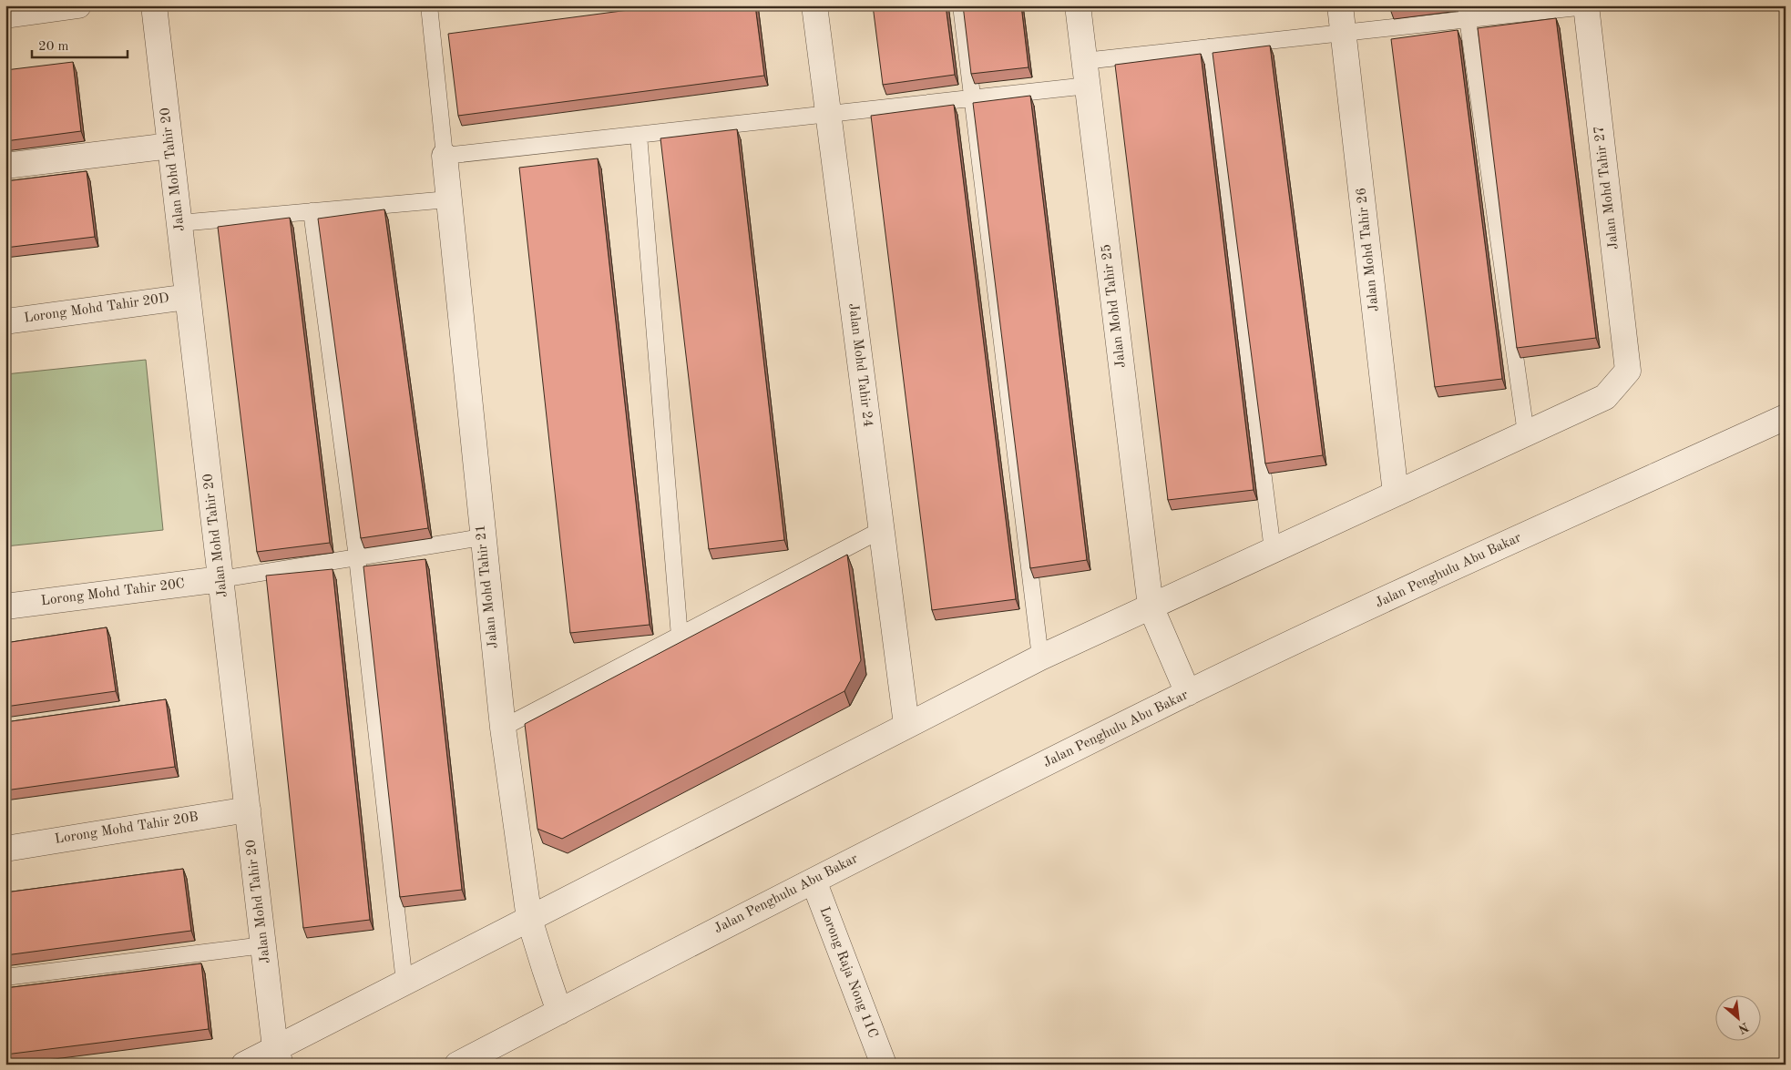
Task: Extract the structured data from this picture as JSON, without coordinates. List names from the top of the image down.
{
  "streets": {
    "street": [
      "Jalan Mohd Tahir 20",
      "Jalan Mohd Tahir 27",
      "Jalan Mohd Tahir 26",
      "Jalan Mohd Tahir 25",
      "Lorong Mohd Tahir 20D",
      "Jalan Mohd Tahir 24",
      "Jalan Penghulu Abu Bakar",
      "Jalan Mohd Tahir 21",
      "Lorong Mohd Tahir 20C",
      "Lorong Mohd Tahir 20B",
      "Lorong Raja Nong 11C"
    ]
  },
  "crossings": [
    ["Jalan Mohd Tahir 20", "Lorong Mohd Tahir 20D"],
    ["Jalan Mohd Tahir 20", "Lorong Mohd Tahir 20C"],
    ["Jalan Mohd Tahir 20", "Lorong Mohd Tahir 20B"],
    ["Jalan Mohd Tahir 25", "Jalan Penghulu Abu Bakar"],
    ["Jalan Penghulu Abu Bakar", "Jalan Mohd Tahir 21"],
    ["Jalan Penghulu Abu Bakar", "Lorong Raja Nong 11C"]
  ],
  "scale_bar": "20 m",
  "north": "bottom right"
}
